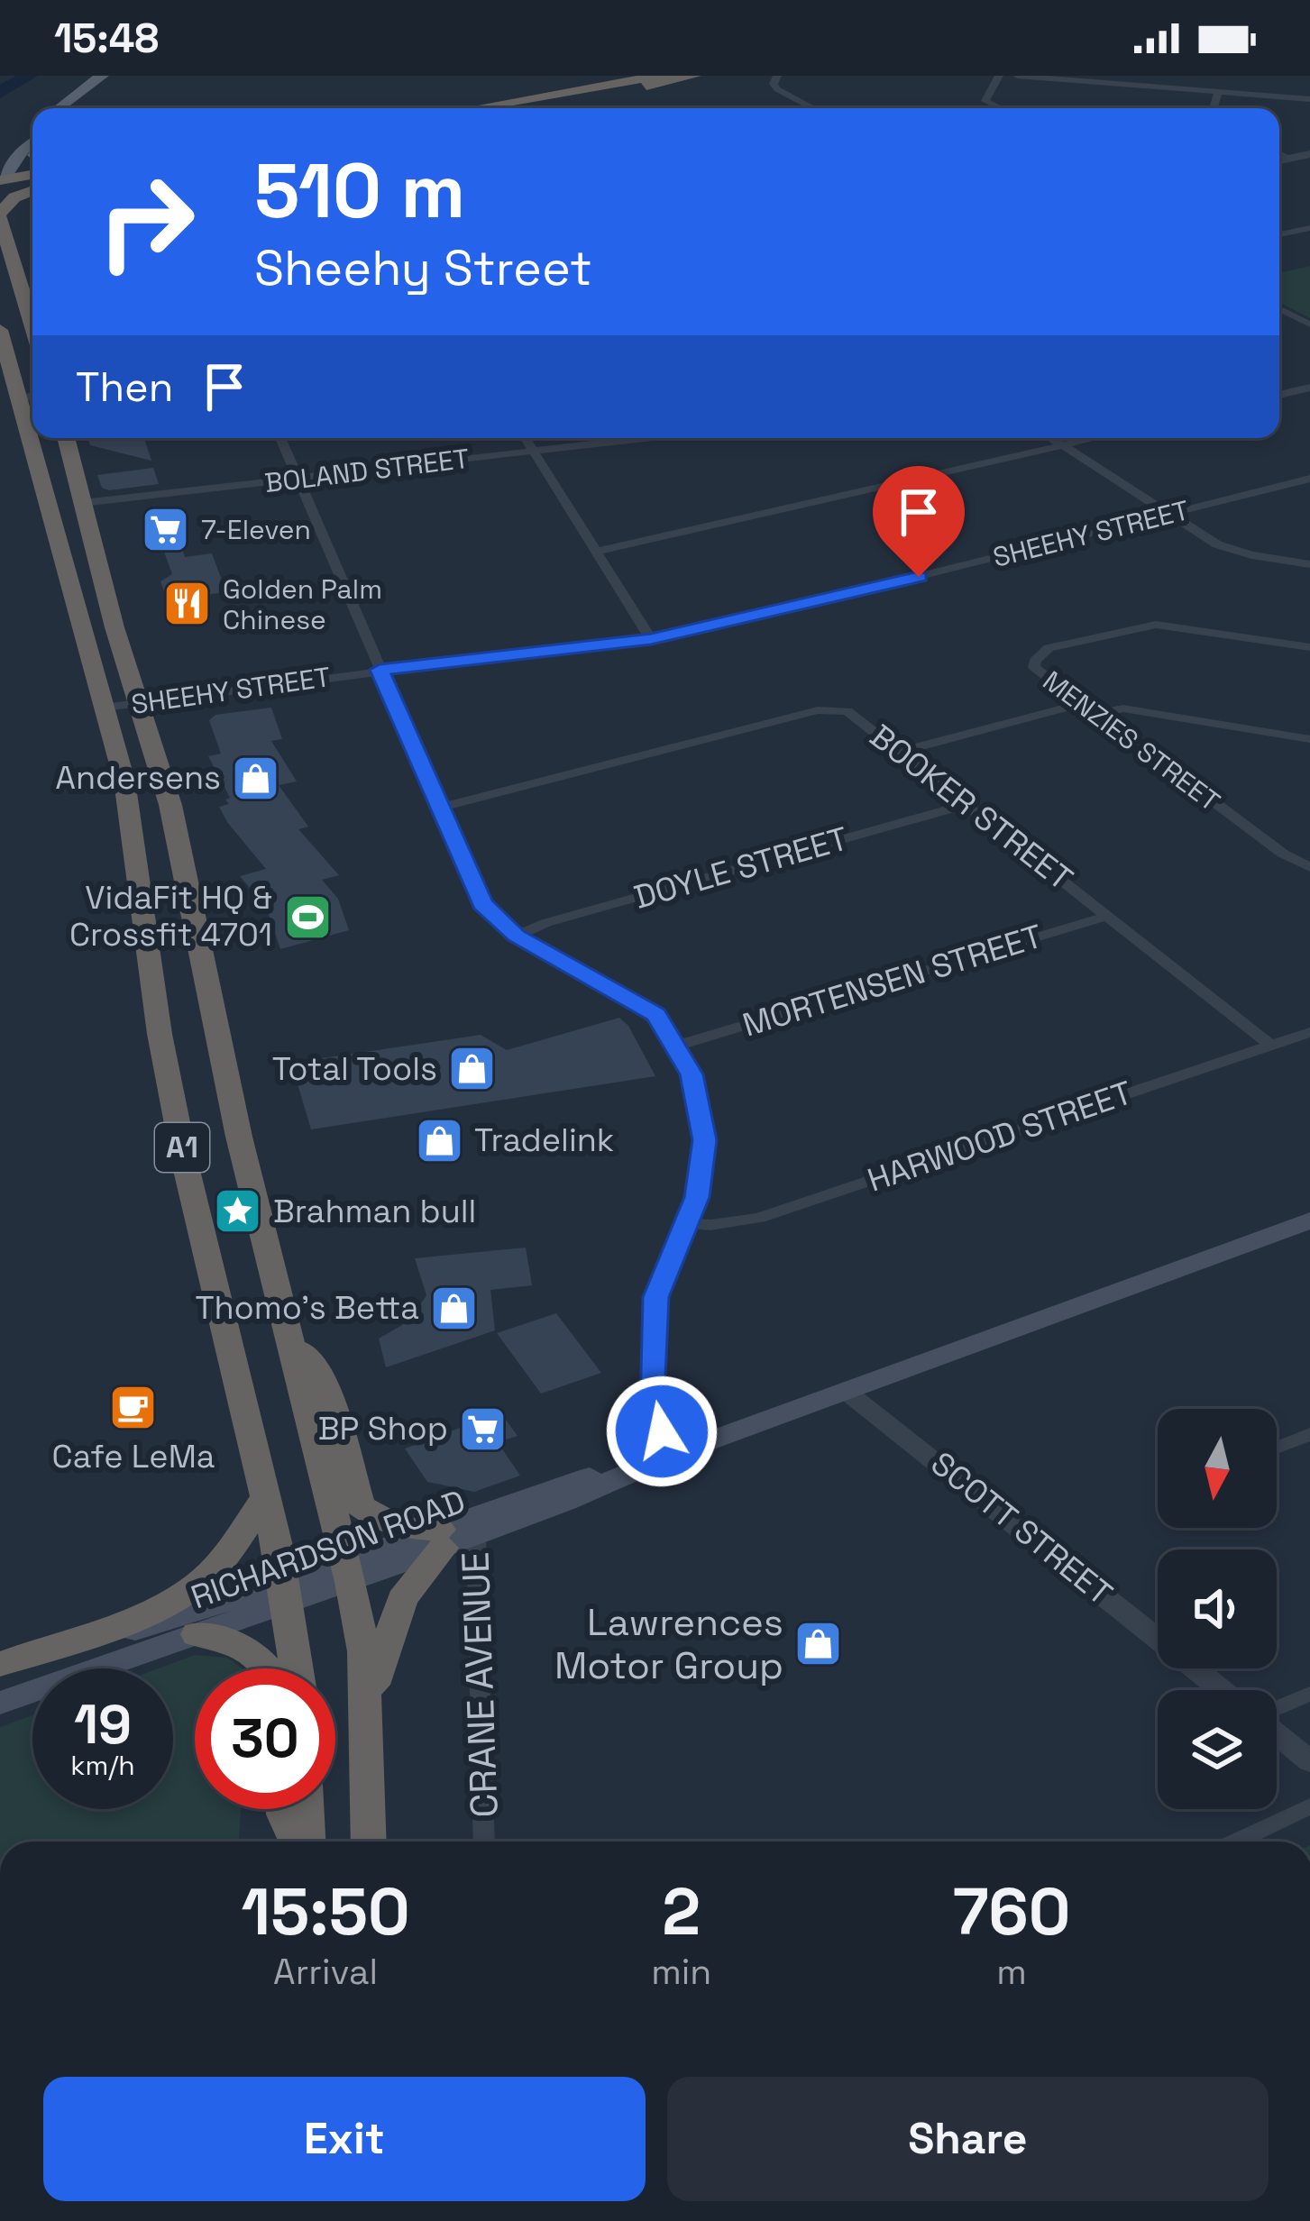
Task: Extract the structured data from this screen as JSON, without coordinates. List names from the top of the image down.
{
  "streets": {
    "highway": ["A1"],
    "main road": ["RICHARDSON ROAD"],
    "street": [
      "BOLAND STREET",
      "SHEEHY STREET",
      "MENZIES STREET",
      "BOOKER STREET",
      "DOYLE STREET",
      "MORTENSEN STREET",
      "HARWOOD STREET",
      "SCOTT STREET",
      "CRANE AVENUE"
    ]
  },
  "crossings": [
    ["BOLAND STREET", "A1"],
    ["SHEEHY STREET", "A1"],
    ["BOOKER STREET", "DOYLE STREET"],
    ["BOOKER STREET", "MORTENSEN STREET"],
    ["BOOKER STREET", "HARWOOD STREET"],
    ["A1", "RICHARDSON ROAD"],
    ["SCOTT STREET", "RICHARDSON ROAD"],
    ["RICHARDSON ROAD", "CRANE AVENUE"]
  ],
  "places": {
    "supermarket": ["7-Eleven", "BP Shop"],
    "restaurant": ["Golden Palm Chinese"],
    "shop": [
      "Andersens",
      "Total Tools",
      "Tradelink",
      "Thomo's Betta",
      "Lawrences Motor Group"
    ],
    "sports": ["VidaFit HQ & Crossfit 4701"],
    "place": ["Brahman bull"],
    "cafe": ["Cafe LeMa"]
  },
  "north": "bottom",
  "page": {
    "status": "15:48",
    "turn": ["510 m", "Sheehy Street"],
    "then": "Then",
    "speed": "19 km/h",
    "limit": "30",
    "eta": [
      "15:50",
      "Arrival",
      "2",
      "min",
      "760",
      "m"
    ],
    "buttons": ["Exit", "Share"]
  }
}
